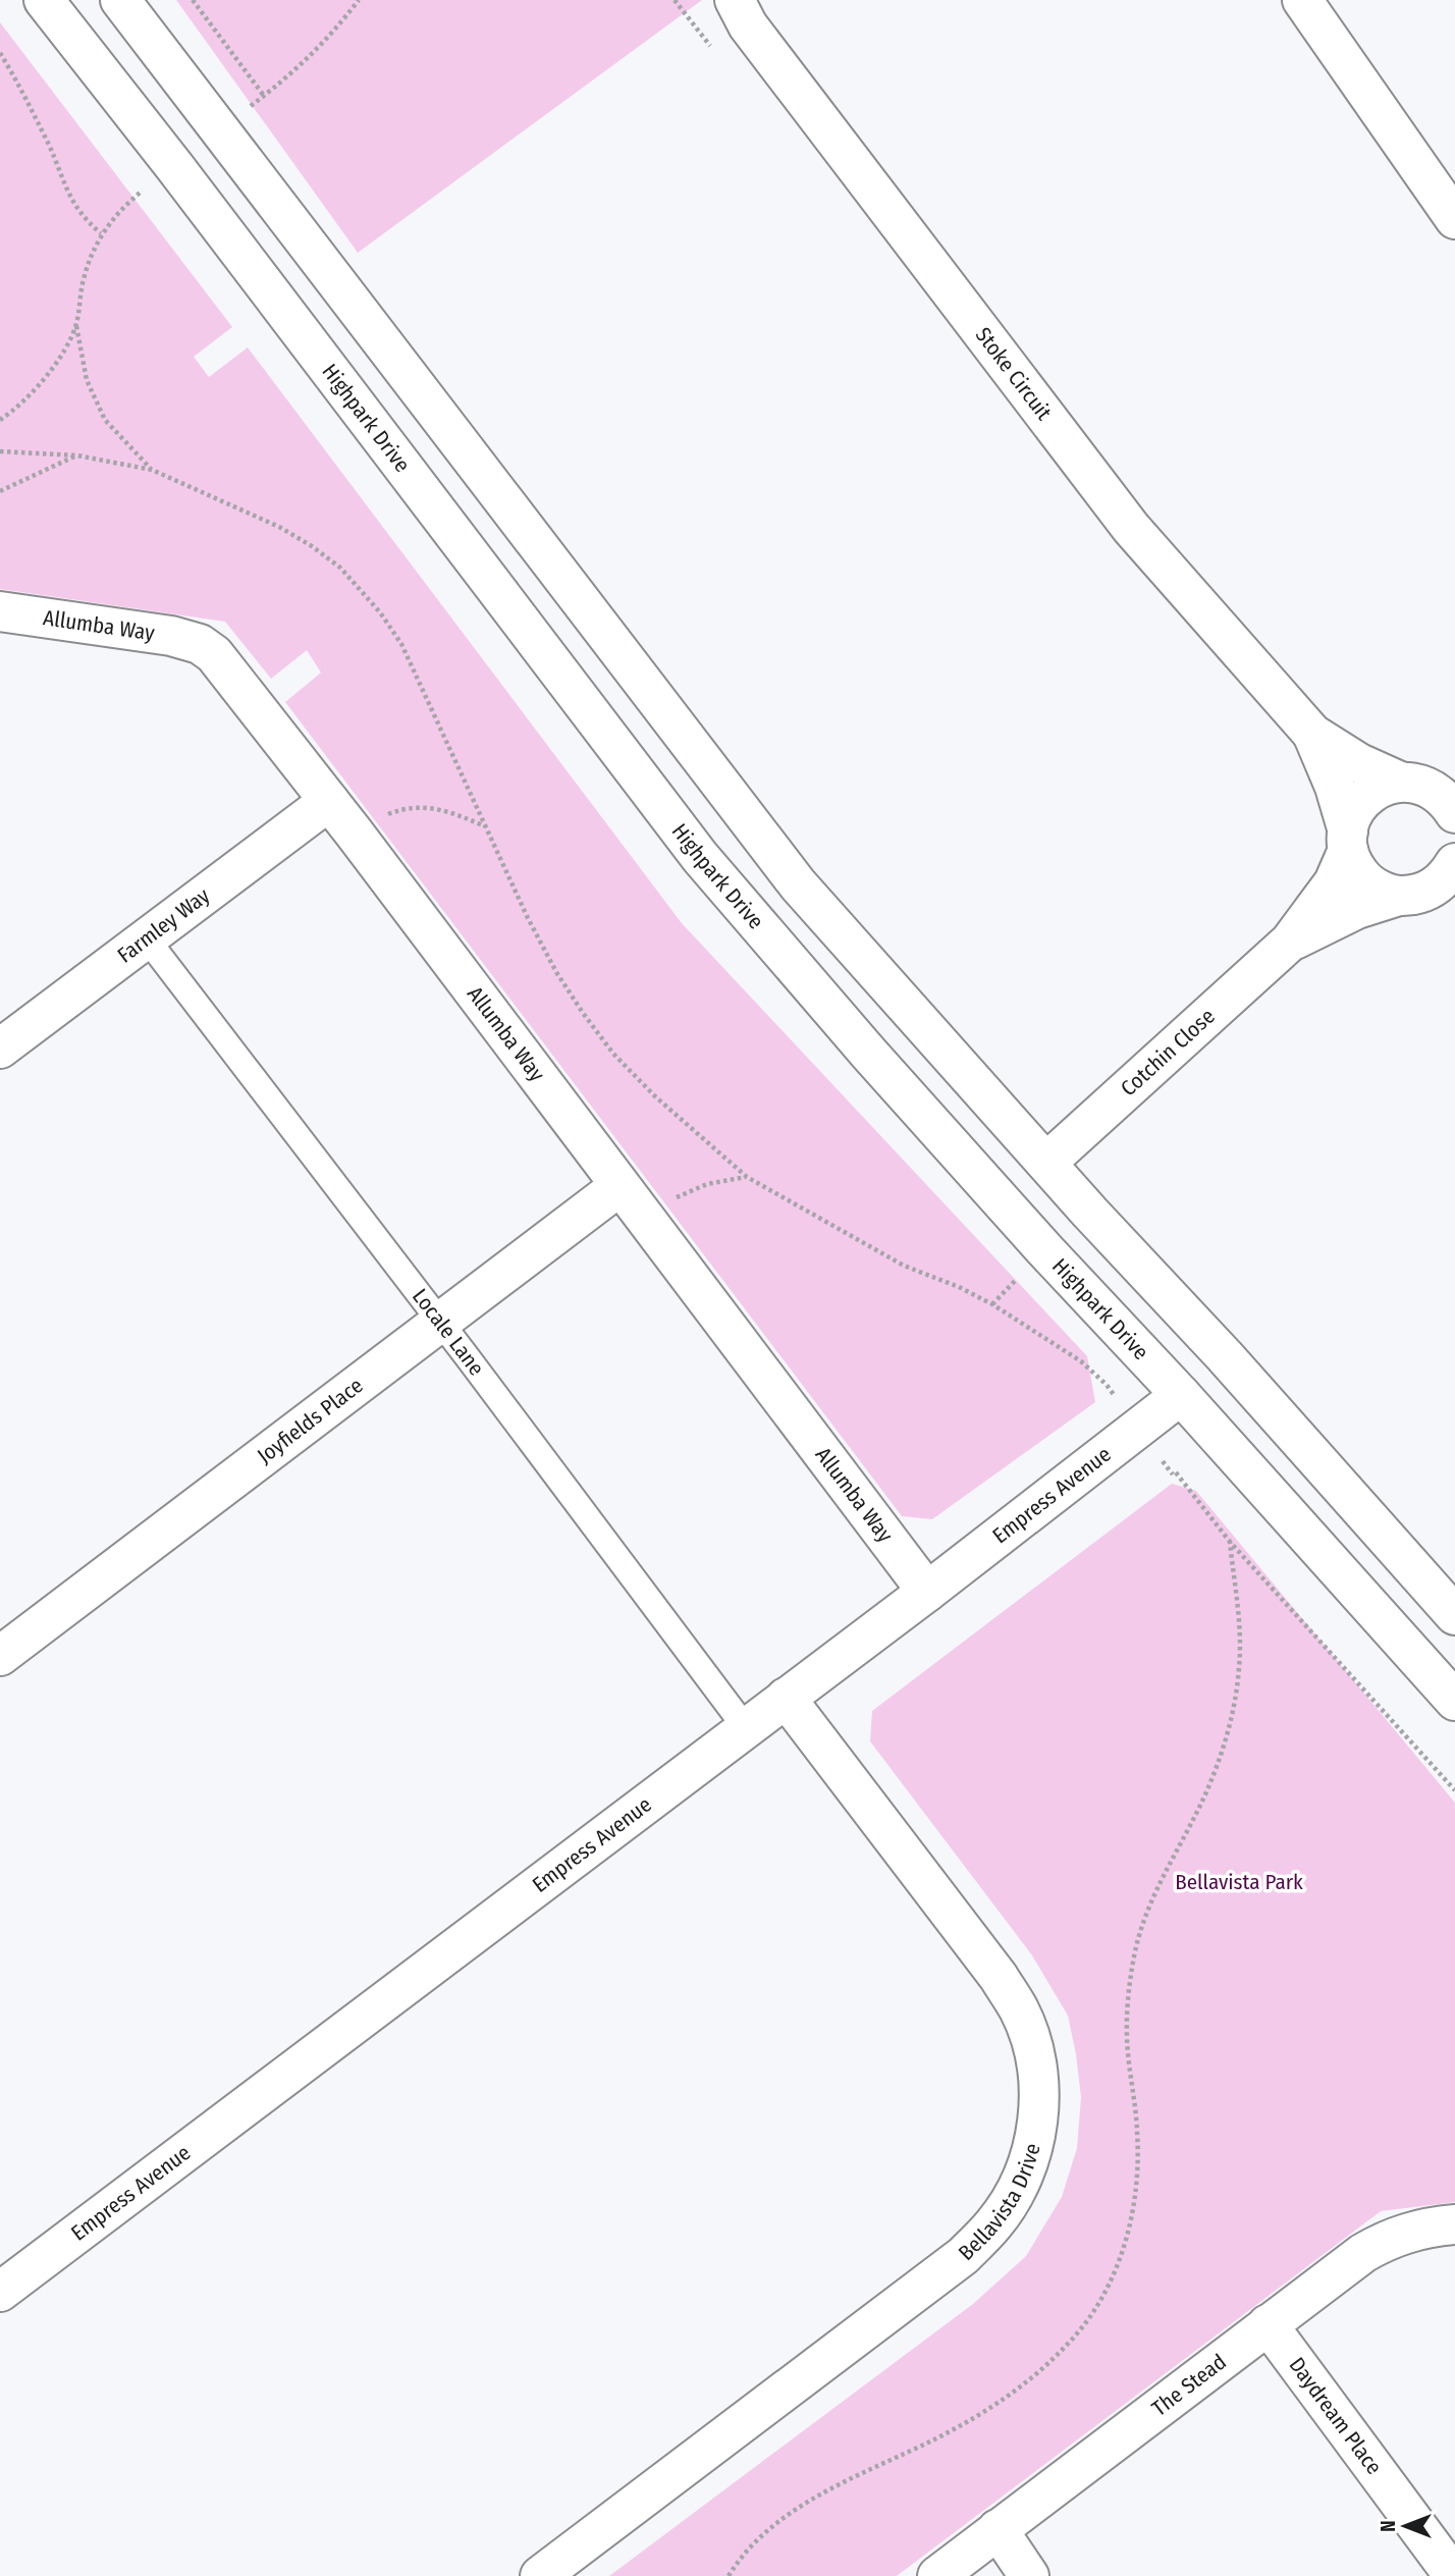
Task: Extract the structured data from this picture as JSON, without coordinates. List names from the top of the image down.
{
  "streets": {
    "street": [
      "Stoke Circuit",
      "Highpark Drive",
      "Allumba Way",
      "Farmley Way",
      "Cotchin Close",
      "Joyfields Place",
      "Empress Avenue",
      "Bellavista Drive",
      "The Stead",
      "Daydream Place"
    ],
    "lane": ["Locale Lane"]
  },
  "crossings": [
    ["Stoke Circuit", "Cotchin Close"],
    ["Highpark Drive", "Cotchin Close"],
    ["Highpark Drive", "Empress Avenue"],
    ["Allumba Way", "Farmley Way"],
    ["Allumba Way", "Joyfields Place"],
    ["Allumba Way", "Empress Avenue"],
    ["Farmley Way", "Locale Lane"],
    ["Locale Lane", "Joyfields Place"],
    ["Locale Lane", "Empress Avenue"],
    ["Empress Avenue", "Bellavista Drive"],
    ["The Stead", "Daydream Place"]
  ],
  "parks": ["Bellavista Park"],
  "north": "left"
}
